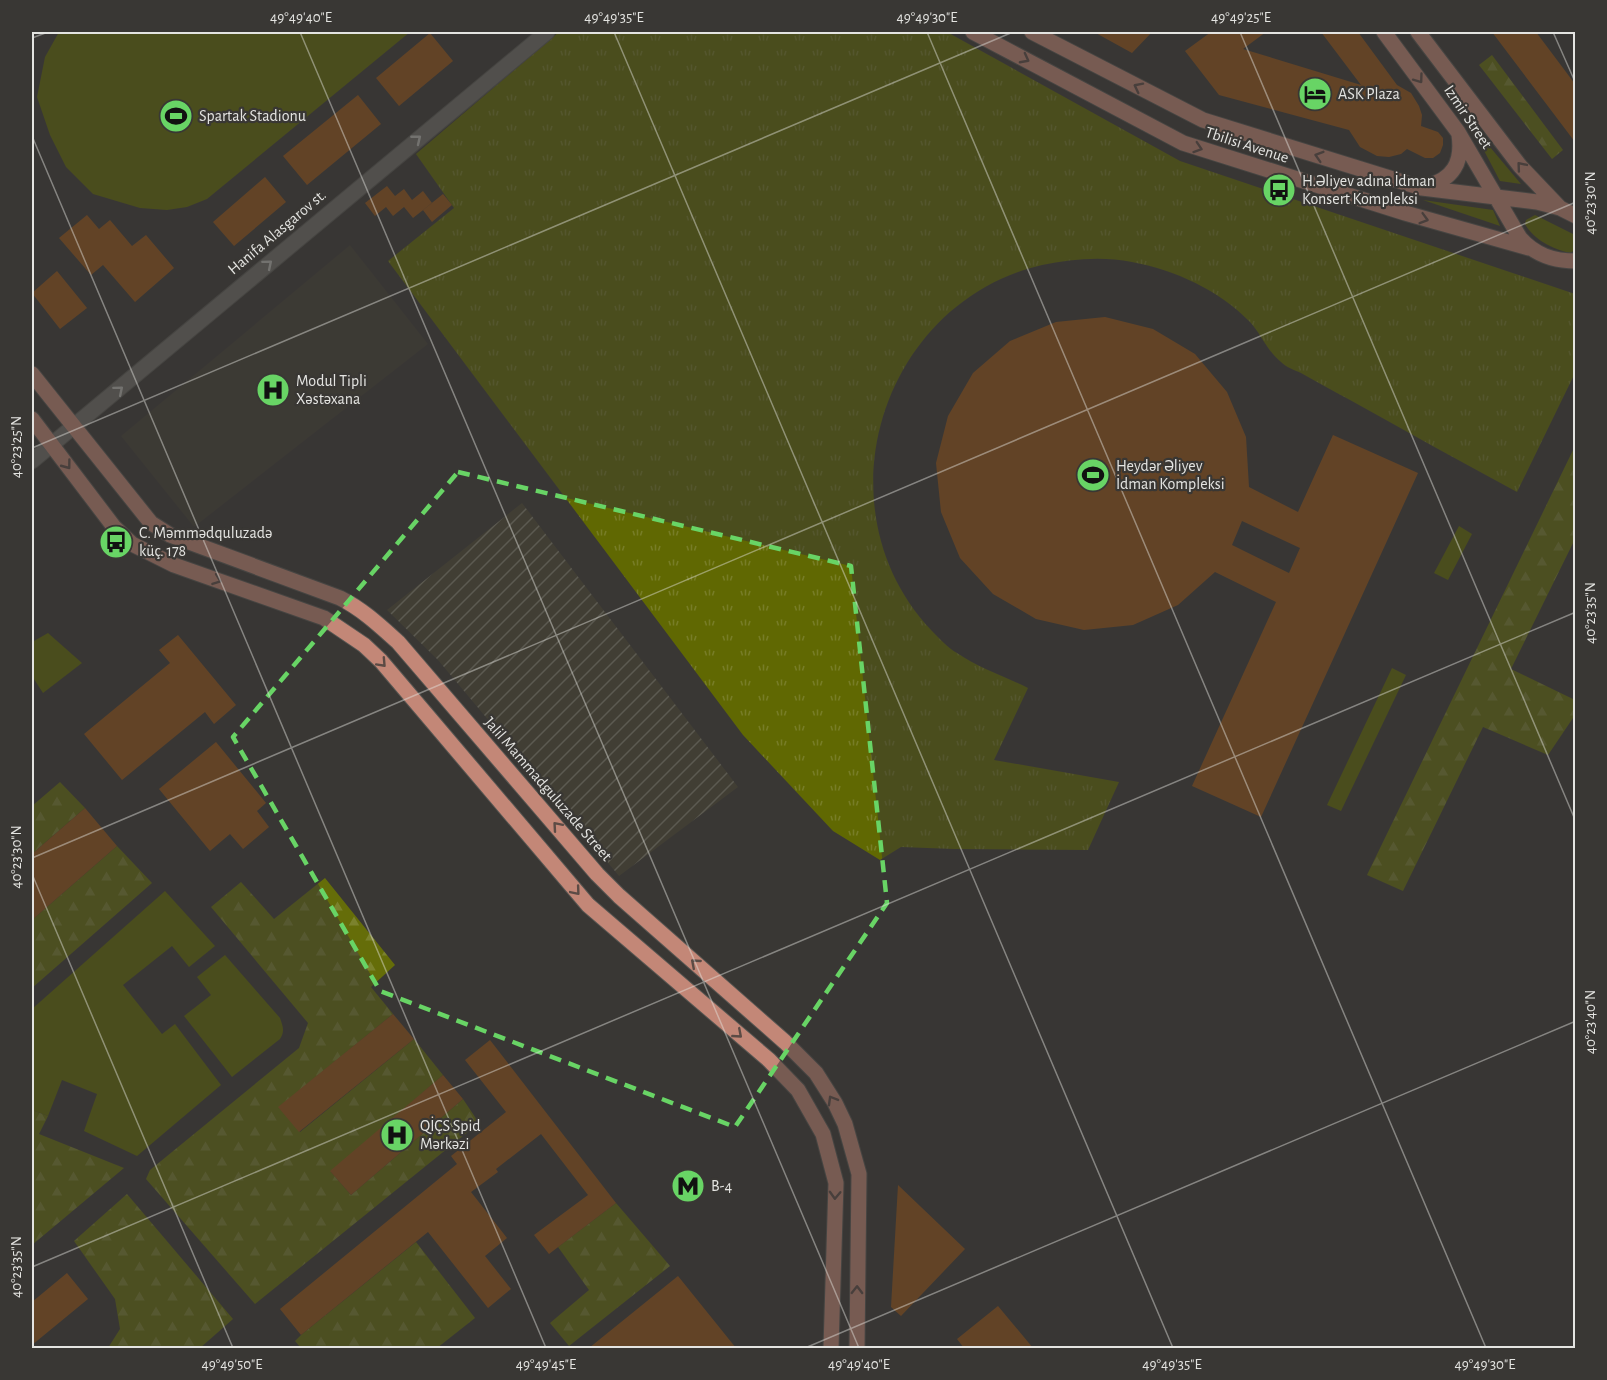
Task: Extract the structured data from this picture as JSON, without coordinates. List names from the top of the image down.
{
  "streets": {
    "main road": ["Izmir Street", "Tbilisi Avenue", "Jalil Mammadguluzade Street"],
    "street": ["Hanifa Alasgarov st."]
  },
  "crossings": [
    ["Izmir Street", "Tbilisi Avenue"],
    ["Hanifa Alasgarov st.", "Jalil Mammadguluzade Street"]
  ],
  "one_way": ["Hanifa Alasgarov st."],
  "places": {
    "hotel": ["ASK Plaza"],
    "sports": ["Spartak Stadionu", "Heydər Əliyev İdman Kompleksi"],
    "bus stop": ["H.Əliyev adına İdman Konsert Kompleksi", "C. Məmmədquluzadə küç. 178"],
    "hospital": ["Modul Tipli Xəstəxana", "QİÇS Spid Mərkəzi"],
    "metro station": ["B-4"]
  },
  "coordinates": [
    "49°49'40\"E",
    "49°49'35\"E",
    "49°49'30\"E",
    "49°49'25\"E",
    "40°23'30\"N",
    "40°23'25\"N",
    "40°23'35\"N",
    "40°23'40\"N",
    "49°49'50\"E",
    "49°49'45\"E"
  ]
}
